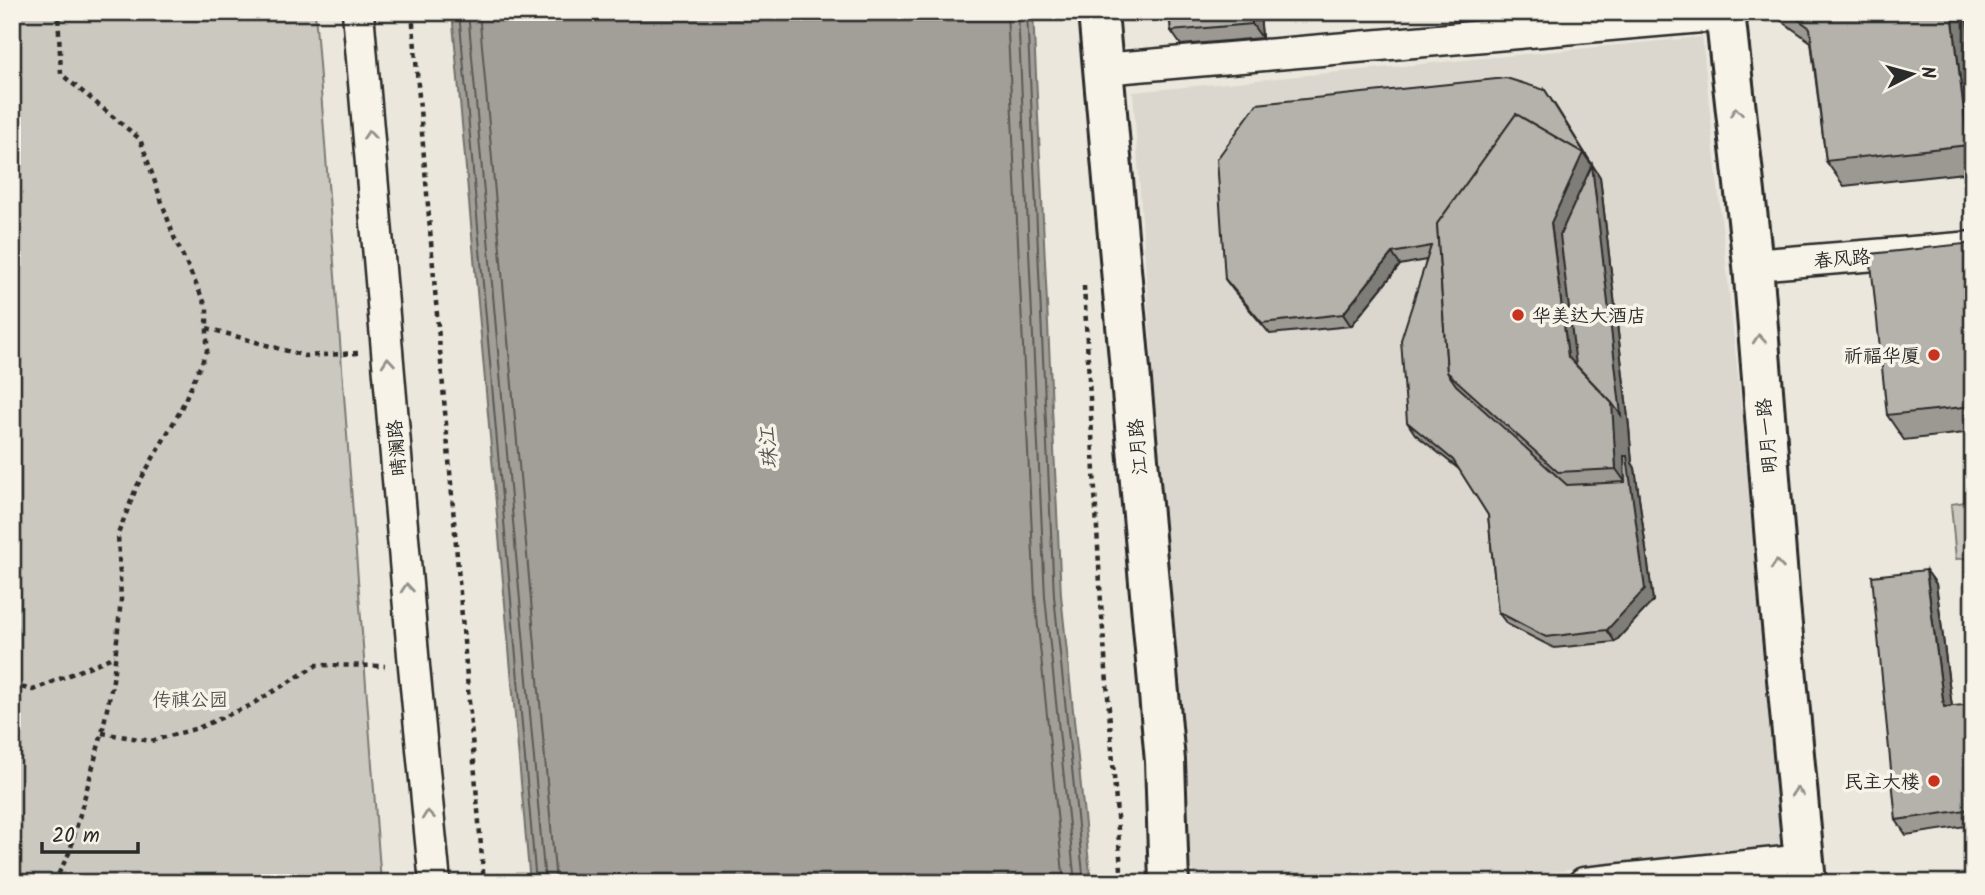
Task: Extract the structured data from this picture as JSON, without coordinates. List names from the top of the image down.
{
  "streets": {
    "street": [
      "春风路",
      "明月一路",
      "江月路",
      "晴澜路"
    ]
  },
  "crossings": [
    ["春风路", "明月一路"]
  ],
  "one_way": ["明月一路", "晴澜路"],
  "water": ["珠江"],
  "parks": ["传祺公园"],
  "places": ["华美达大酒店", "祈福华厦", "民主大楼"],
  "scale_bar": "20 m",
  "north": "right"
}
